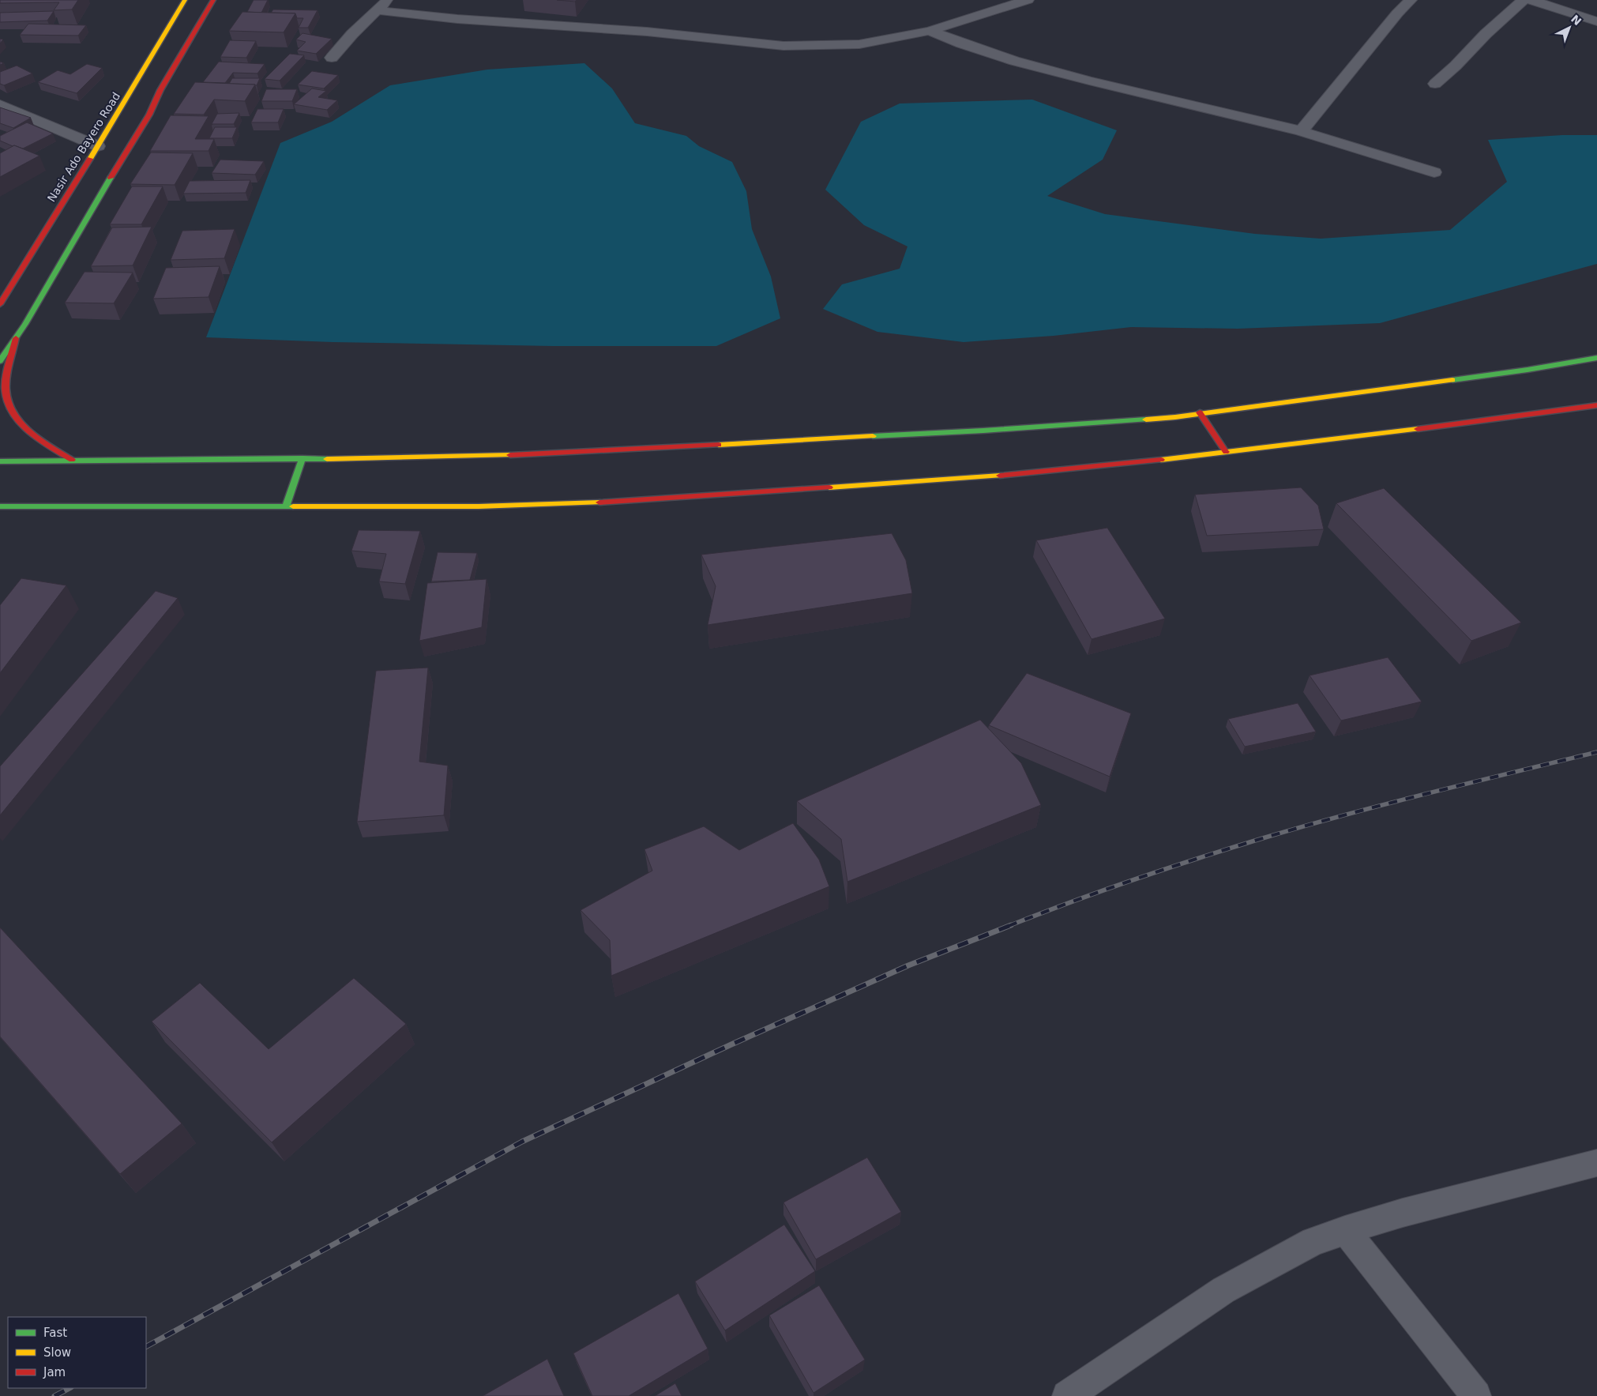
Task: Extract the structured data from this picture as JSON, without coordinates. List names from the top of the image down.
{
  "streets": {
    "main road": ["Nasir Ado Bayero Road"]
  },
  "legend": ["Fast", "Slow", "Jam"],
  "north": "top right"
}
